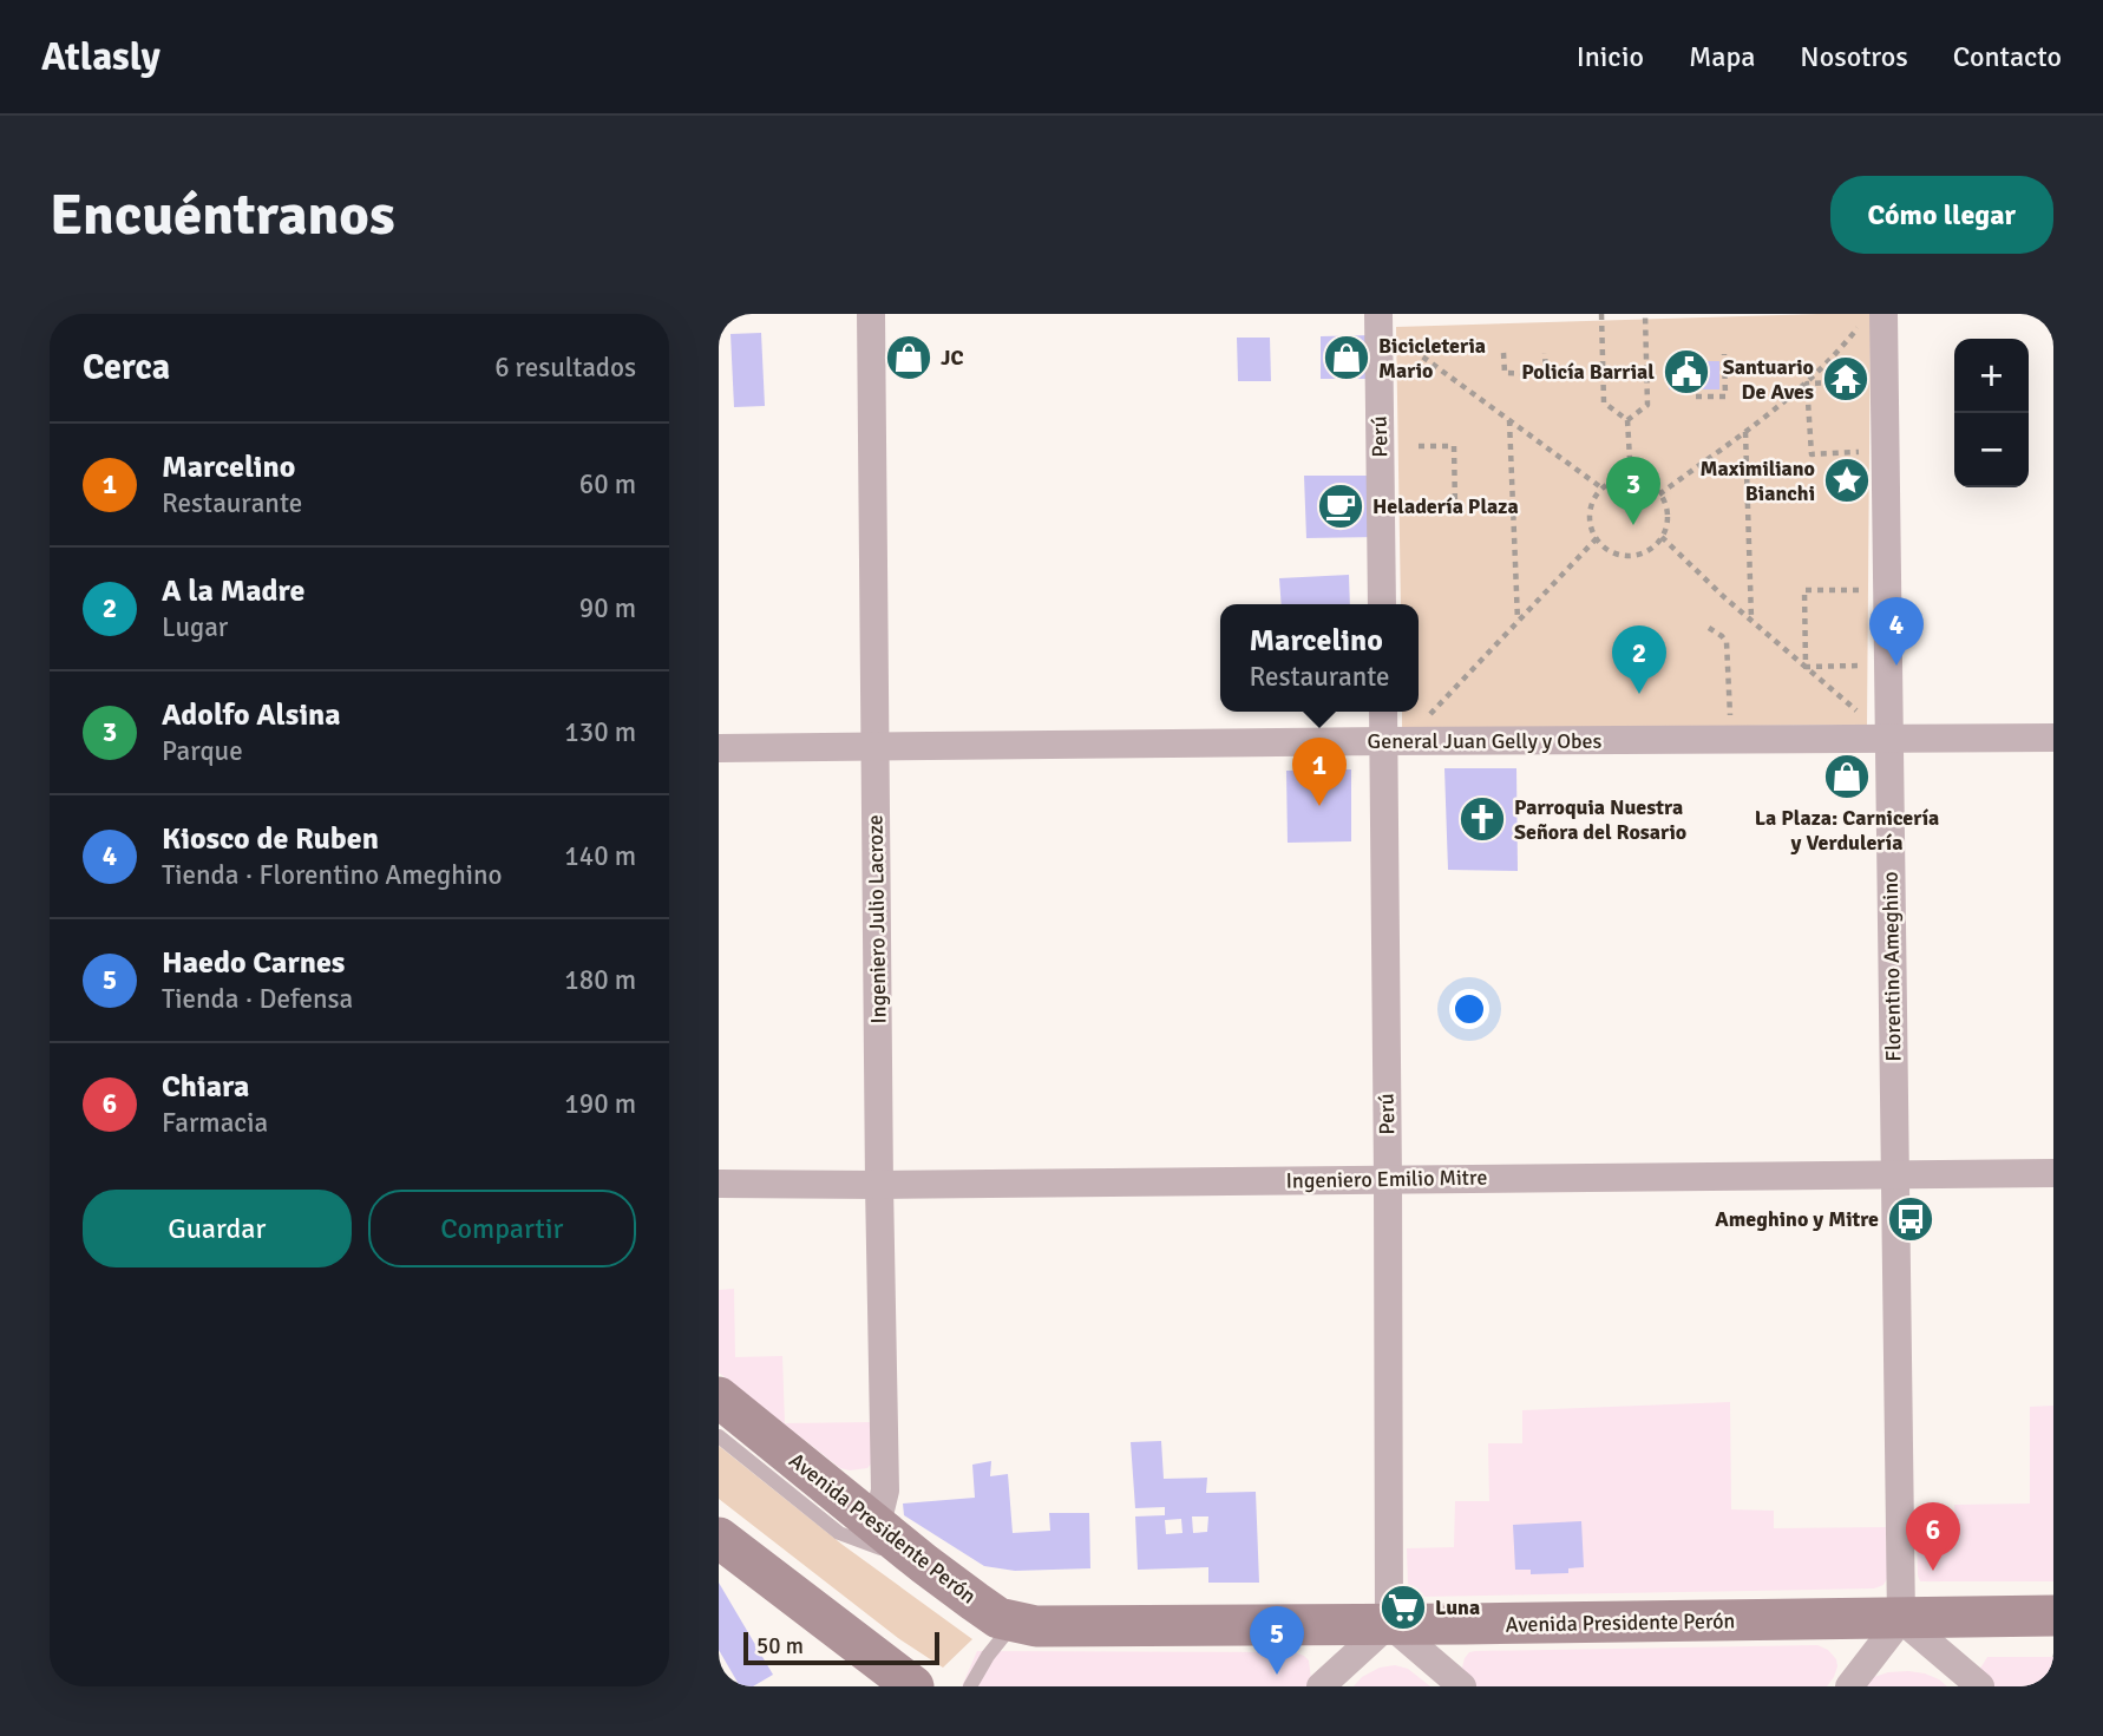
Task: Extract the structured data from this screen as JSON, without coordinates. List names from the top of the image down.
{
  "streets": {
    "main road": ["Avenida Presidente Perón"],
    "street": [
      "Perú",
      "General Juan Gelly y Obes",
      "Ingeniero Julio Lacroze",
      "Florentino Ameghino",
      "Ingeniero Emilio Mitre"
    ]
  },
  "crossings": [
    ["Perú", "General Juan Gelly y Obes"],
    ["Perú", "Ingeniero Emilio Mitre"],
    ["Perú", "Avenida Presidente Perón"],
    ["General Juan Gelly y Obes", "Ingeniero Julio Lacroze"],
    ["General Juan Gelly y Obes", "Florentino Ameghino"],
    ["Ingeniero Julio Lacroze", "Ingeniero Emilio Mitre"],
    ["Ingeniero Julio Lacroze", "Avenida Presidente Perón"],
    ["Florentino Ameghino", "Ingeniero Emilio Mitre"],
    ["Florentino Ameghino", "Avenida Presidente Perón"]
  ],
  "places": {
    "shop": ["JC", "Bicicleteria Mario", "La Plaza: Carnicería y Verdulería"],
    "public building": ["Policía Barrial"],
    "temple": ["Santuario De Aves"],
    "place": ["Maximiliano Bianchi"],
    "cafe": ["Heladería Plaza"],
    "church": ["Parroquia Nuestra Señora del Rosario"],
    "bus stop": ["Ameghino y Mitre"],
    "supermarket": ["Luna"]
  },
  "scale_bar": "50 m",
  "page": {
    "header": "Atlasly",
    "nav": [
      "Inicio",
      "Mapa",
      "Nosotros",
      "Contacto"
    ],
    "buttons": [
      "Cómo llegar",
      ["Guardar", "Compartir"]
    ],
    "title": "Encuéntranos",
    "heading": ["Cerca", "6 resultados"],
    "map_buttons": ["+", "−"],
    "list": [
      {
        "mark": "1",
        "name": "Marcelino",
        "note": "Restaurante",
        "value": "60 m"
      },
      {
        "mark": "2",
        "name": "A la Madre",
        "note": "Lugar",
        "value": "90 m"
      },
      {
        "mark": "3",
        "name": "Adolfo Alsina",
        "note": "Parque",
        "value": "130 m"
      },
      {
        "mark": "4",
        "name": "Kiosco de Ruben",
        "note": "Tienda · Florentino Ameghino",
        "value": "140 m"
      },
      {
        "mark": "5",
        "name": "Haedo Carnes",
        "note": "Tienda · Defensa",
        "value": "180 m"
      },
      {
        "mark": "6",
        "name": "Chiara",
        "note": "Farmacia",
        "value": "190 m"
      }
    ],
    "pins": [
      "3",
      "4",
      "2",
      "1",
      "6",
      "5"
    ],
    "popup": ["Marcelino", "Restaurante"],
    "scale": "50 m"
  }
}
